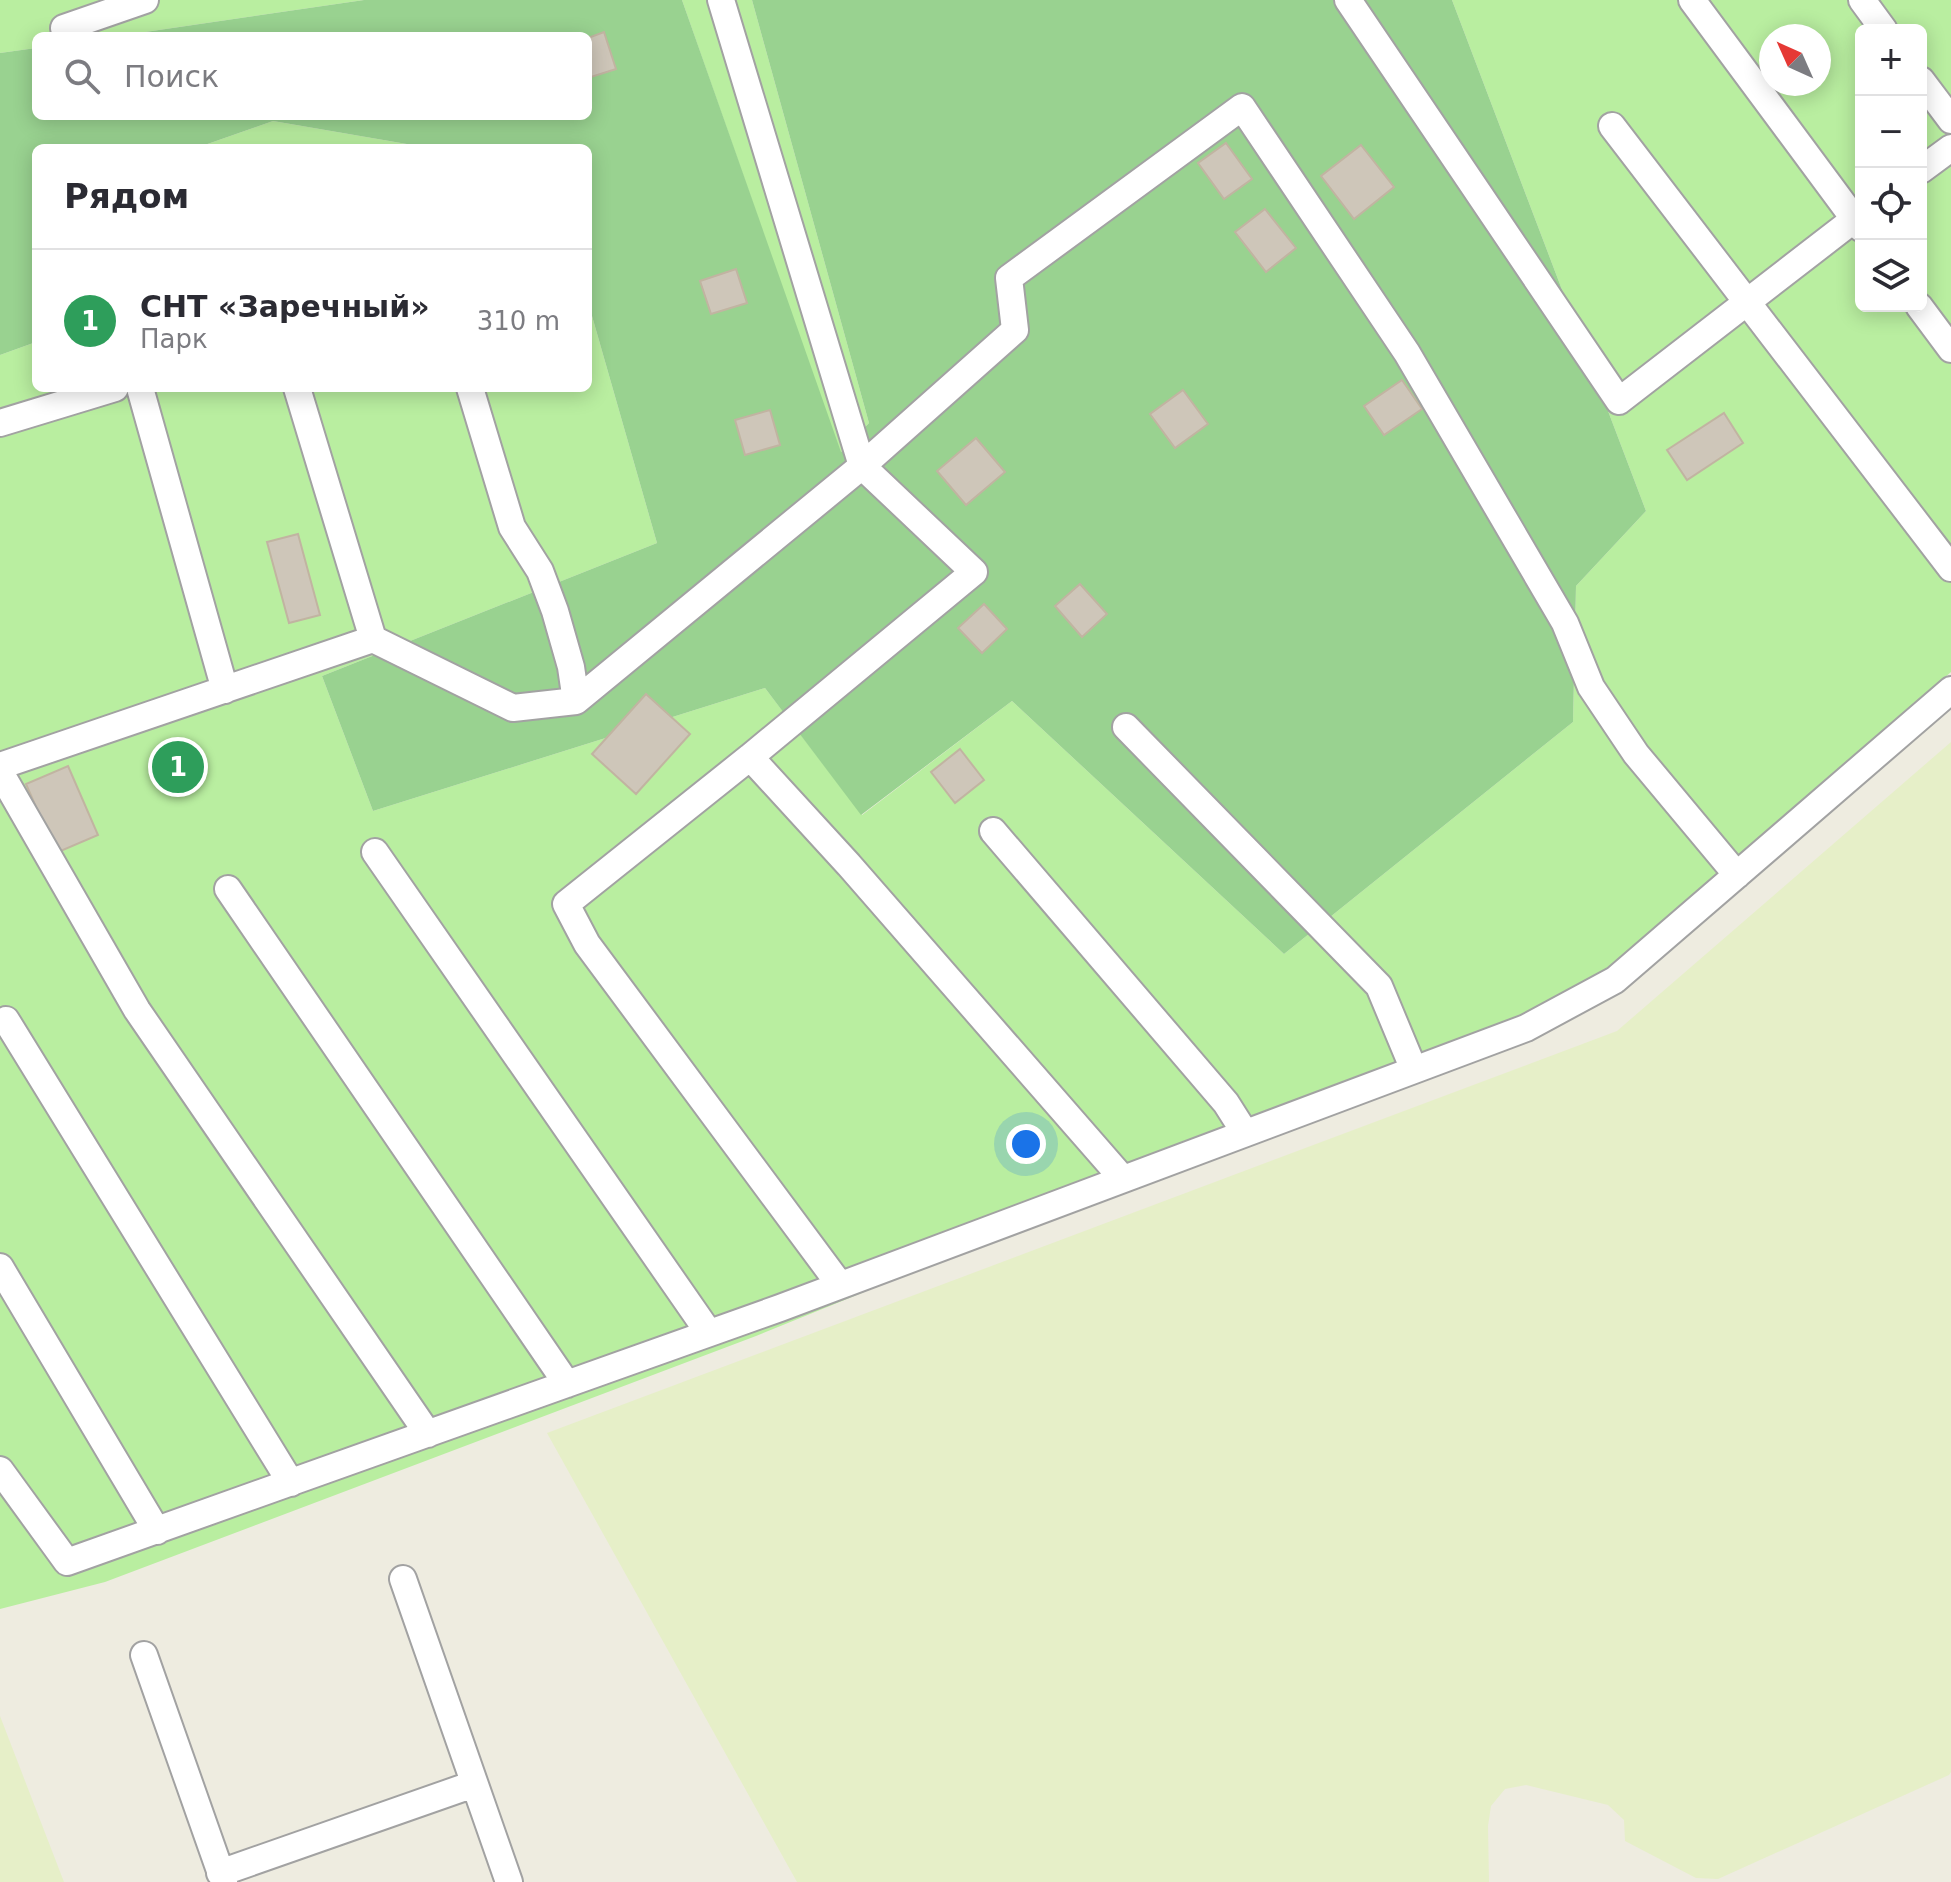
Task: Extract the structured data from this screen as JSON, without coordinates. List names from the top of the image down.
{
  "north": "top left",
  "page": {
    "map_buttons": ["+", "−"],
    "search": "Поиск",
    "heading": "Рядом",
    "list": [
      {
        "mark": "1",
        "name": "СНТ «Заречный»",
        "note": "Парк",
        "value": "310 m"
      }
    ],
    "pins": "1"
  }
}
